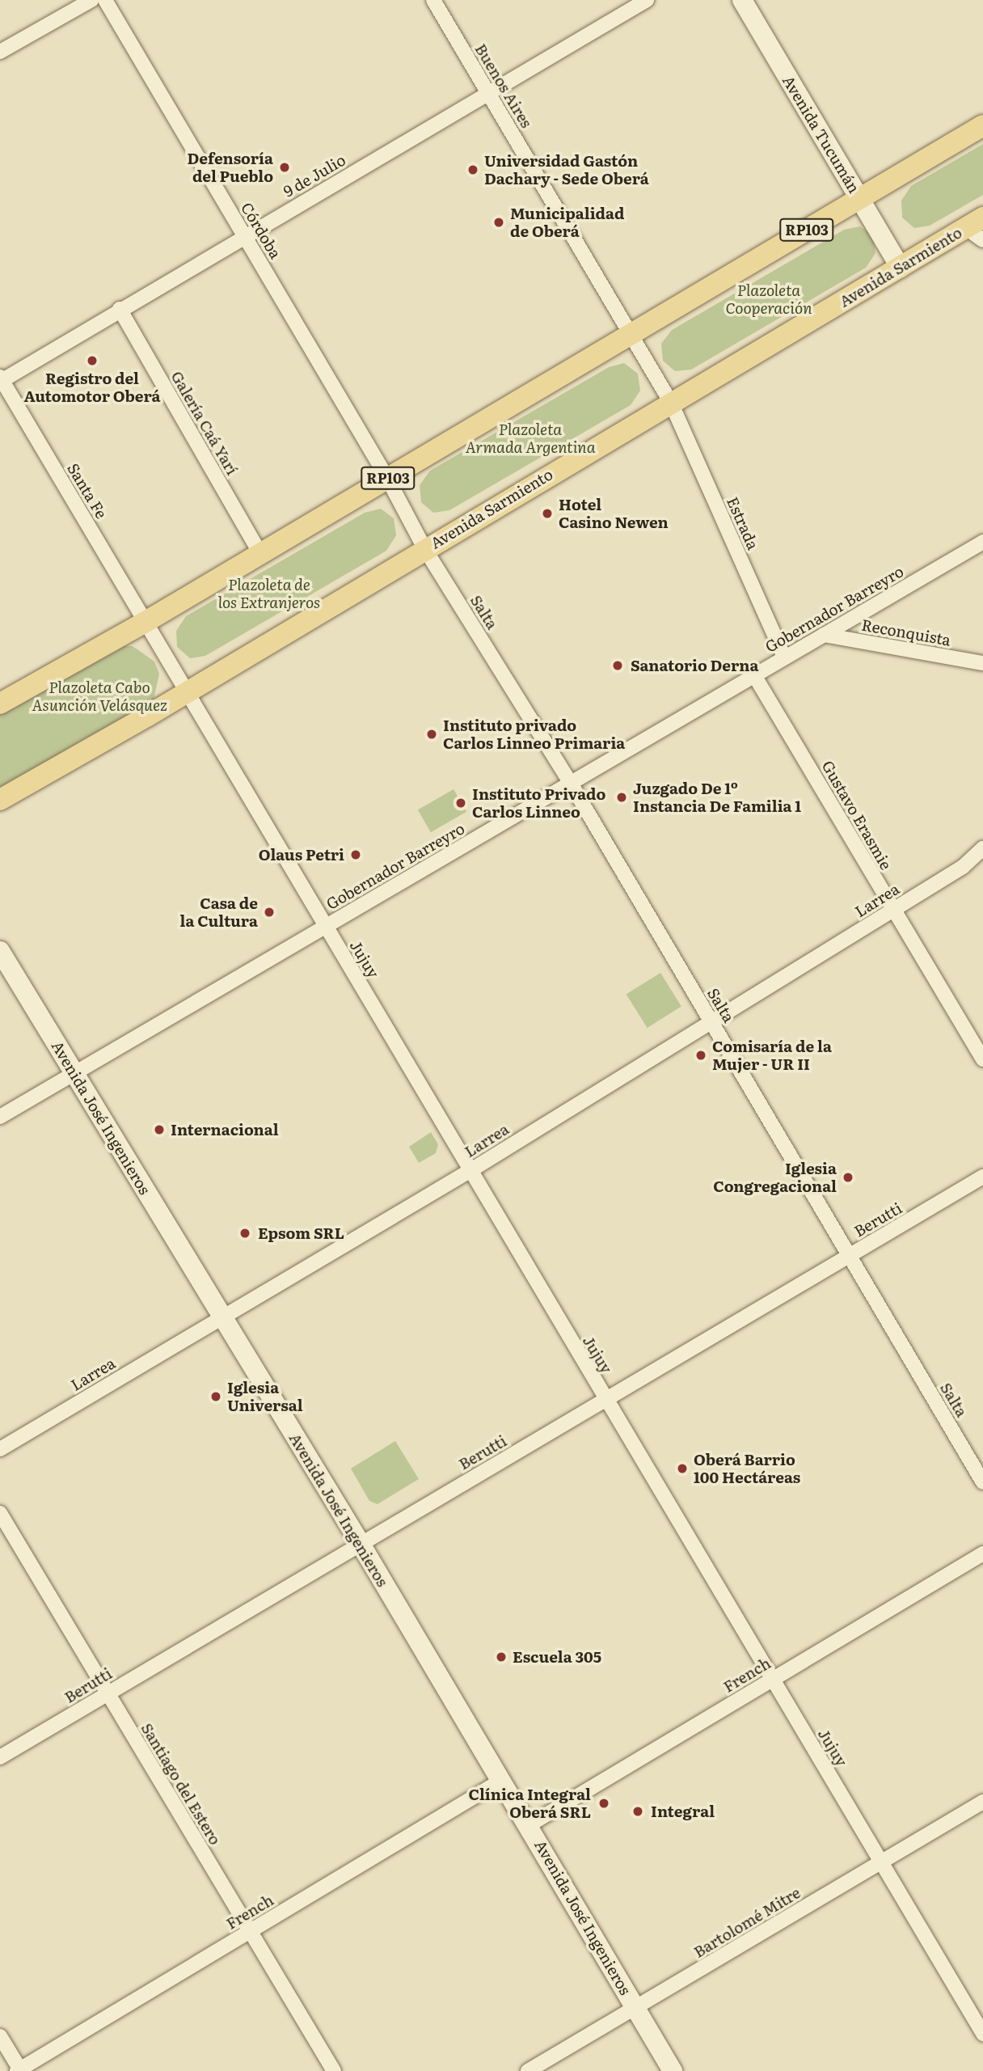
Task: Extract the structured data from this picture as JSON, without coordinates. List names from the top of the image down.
{
  "streets": {
    "main road": [
      "Avenida Tucumán",
      "RP103",
      "Avenida Sarmiento",
      "Avenida José Ingenieros"
    ],
    "street": [
      "Buenos Aires",
      "9 de Julio",
      "Córdoba",
      "Galería Caá Yarí",
      "Santa Fe",
      "Estrada",
      "Gobernador Barreyro",
      "Salta",
      "Reconquista",
      "Gustavo Erasmie",
      "Larrea",
      "Jujuy",
      "Berutti",
      "French",
      "Santiago del Estero",
      "Bartolomé Mitre"
    ]
  },
  "crossings": [
    ["Buenos Aires", "9 de Julio"],
    ["Buenos Aires", "RP103"],
    ["Buenos Aires", "Avenida Sarmiento"],
    ["Buenos Aires", "Estrada"],
    ["Avenida Tucumán", "RP103"],
    ["Avenida Tucumán", "Avenida Sarmiento"],
    ["9 de Julio", "Córdoba"],
    ["9 de Julio", "Galería Caá Yarí"],
    ["9 de Julio", "Santa Fe"],
    ["RP103", "Córdoba"],
    ["RP103", "Galería Caá Yarí"],
    ["RP103", "Santa Fe"],
    ["Córdoba", "Avenida Sarmiento"],
    ["Córdoba", "Salta"],
    ["Avenida Sarmiento", "Santa Fe"],
    ["Avenida Sarmiento", "Estrada"],
    ["Avenida Sarmiento", "Salta"],
    ["Avenida Sarmiento", "Jujuy"],
    ["Santa Fe", "Jujuy"],
    ["Estrada", "Gobernador Barreyro"],
    ["Gobernador Barreyro", "Salta"],
    ["Gobernador Barreyro", "Reconquista"],
    ["Gobernador Barreyro", "Gustavo Erasmie"],
    ["Gobernador Barreyro", "Jujuy"],
    ["Gobernador Barreyro", "Avenida José Ingenieros"],
    ["Salta", "Larrea"],
    ["Salta", "Berutti"],
    ["Gustavo Erasmie", "Larrea"],
    ["Larrea", "Jujuy"],
    ["Larrea", "Avenida José Ingenieros"],
    ["Jujuy", "Berutti"],
    ["Jujuy", "French"],
    ["Jujuy", "Bartolomé Mitre"],
    ["Avenida José Ingenieros", "Berutti"],
    ["Avenida José Ingenieros", "French"],
    ["Avenida José Ingenieros", "Bartolomé Mitre"],
    ["Berutti", "Santiago del Estero"],
    ["French", "Santiago del Estero"]
  ],
  "parks": [
    "Plazoleta Cooperación",
    "Plazoleta Armada Argentina",
    "Plazoleta de los Extranjeros",
    "Plazoleta Cabo Asunción Velásquez"
  ],
  "places": [
    "Defensoría del Pueblo",
    "Universidad Gastón Dachary - Sede Oberá",
    "Municipalidad de Oberá",
    "Registro del Automotor Oberá",
    "Hotel Casino Newen",
    "Sanatorio Derna",
    "Instituto privado Carlos Linneo Primaria",
    "Juzgado De 1º Instancia De Familia 1",
    "Instituto Privado Carlos Linneo",
    "Olaus Petri",
    "Casa de la Cultura",
    "Comisaría de la Mujer - UR II",
    "Internacional",
    "Iglesia Congregacional",
    "Epsom SRL",
    "Iglesia Universal",
    "Oberá Barrio 100 Hectáreas",
    "Escuela 305",
    "Clínica Integral Oberá SRL",
    "Integral"
  ]
}
